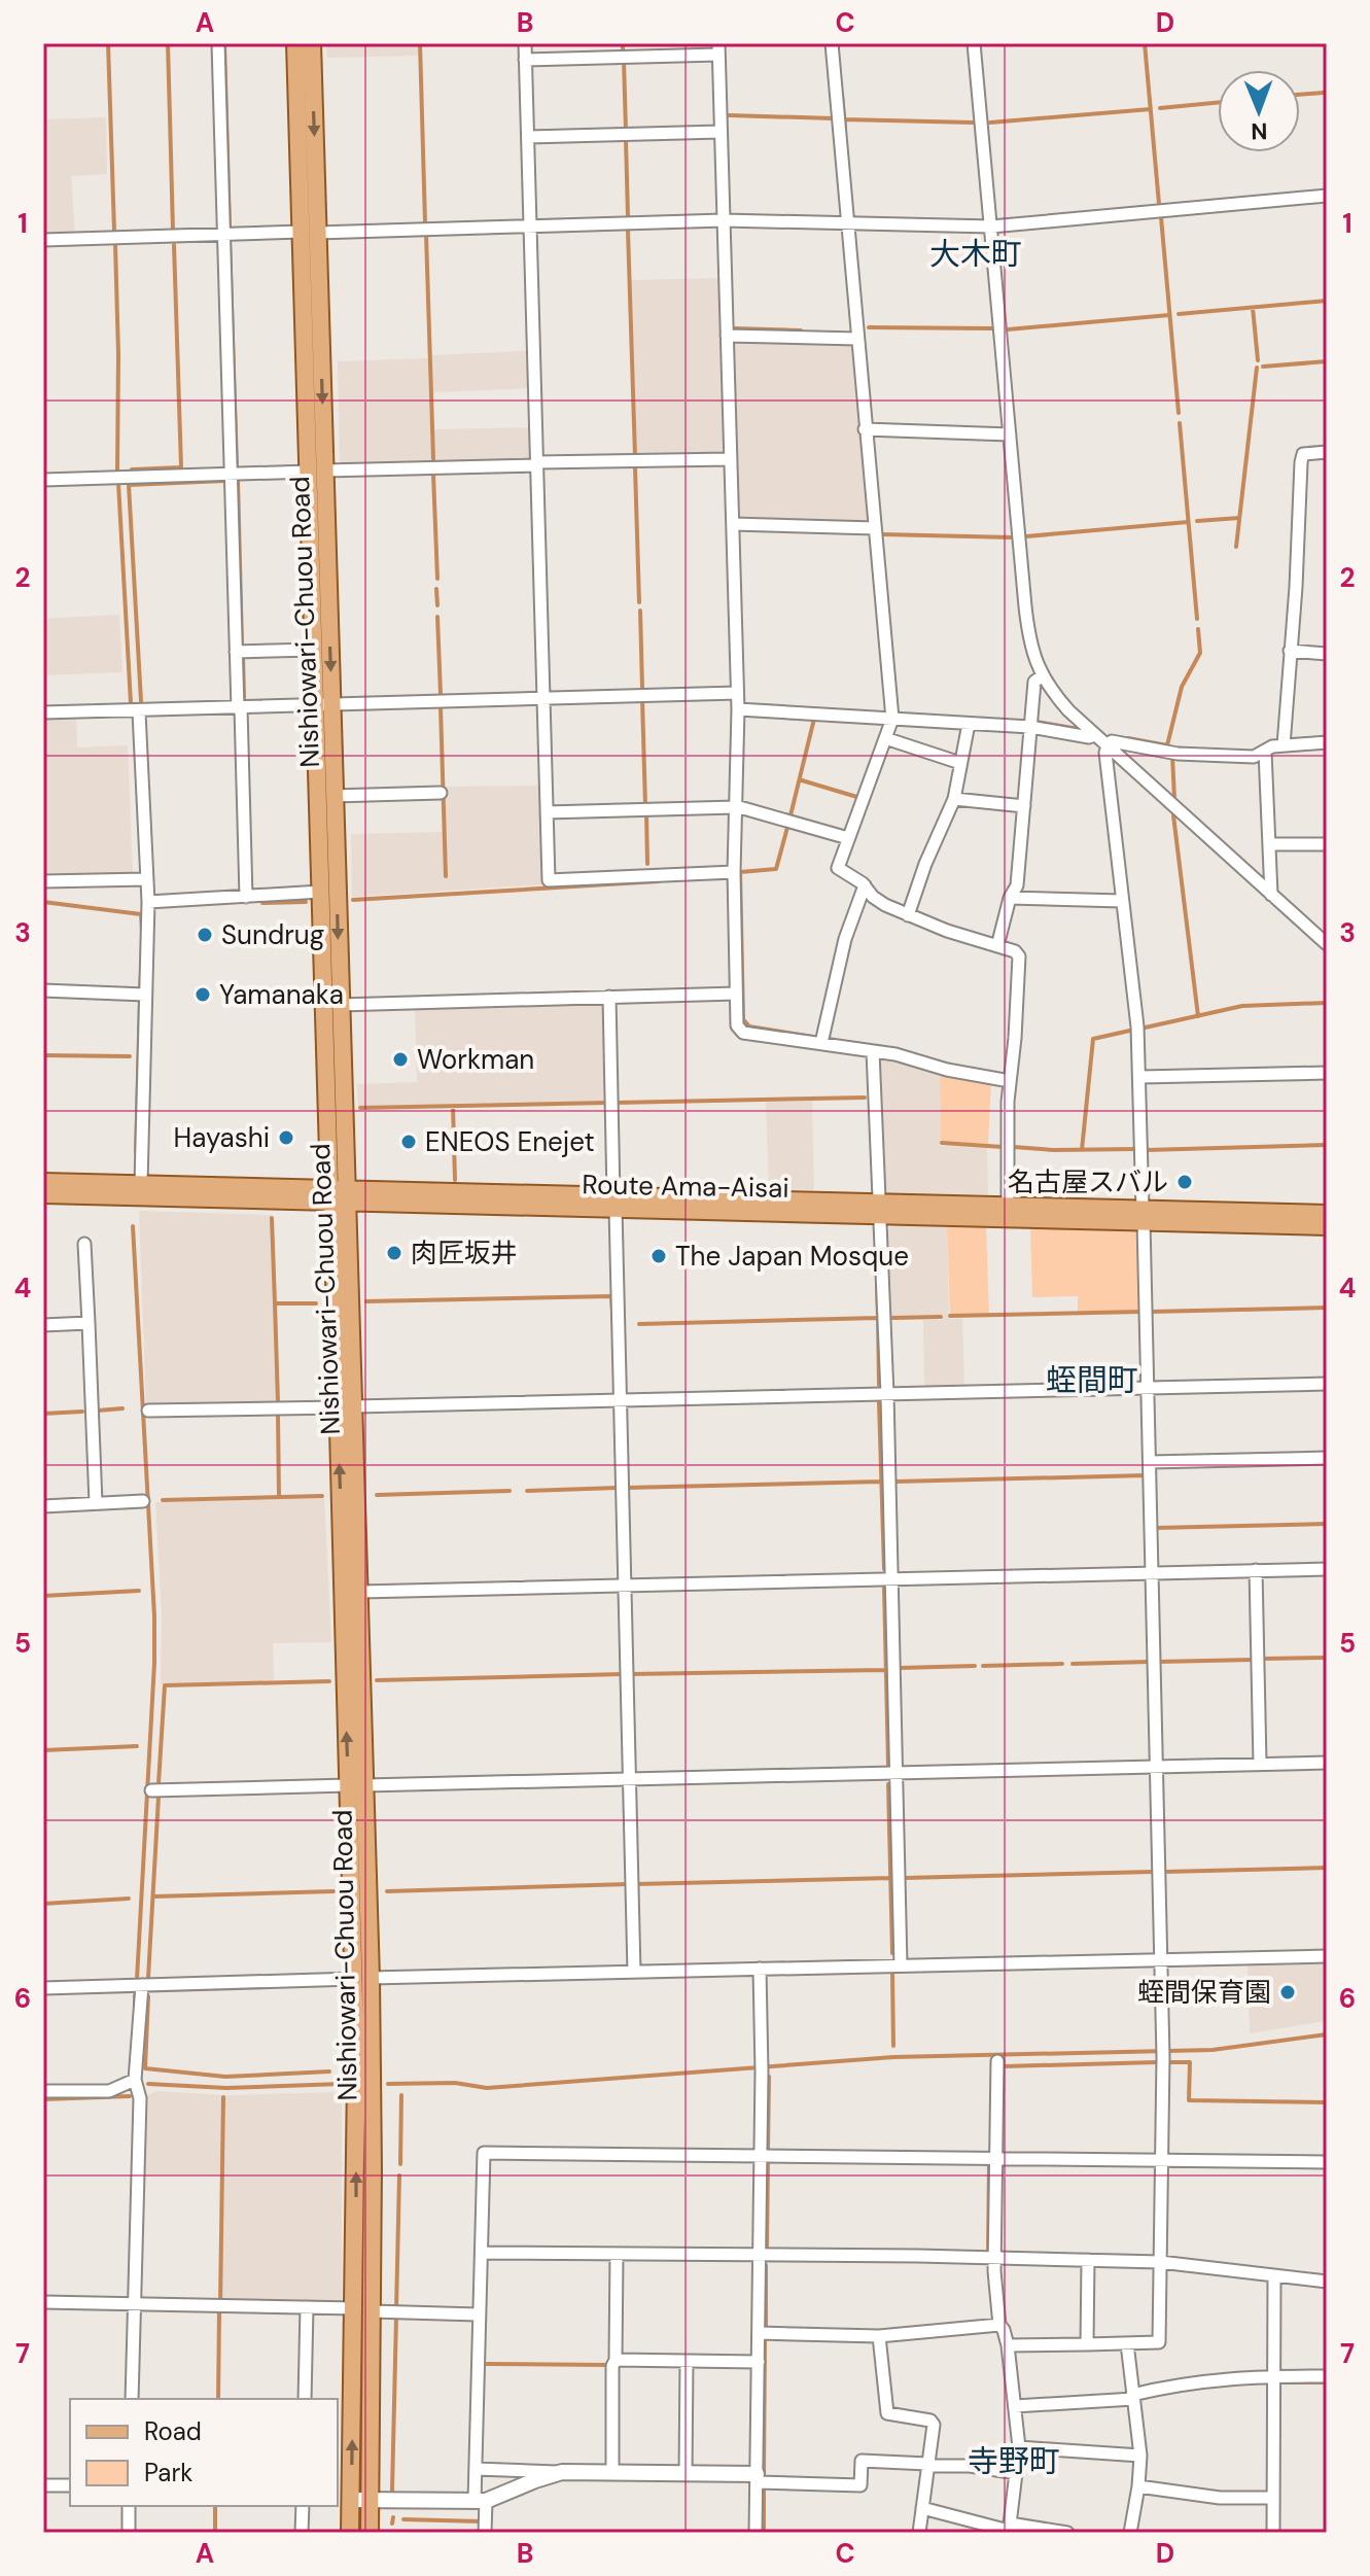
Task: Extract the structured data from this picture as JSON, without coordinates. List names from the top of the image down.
{
  "streets": {
    "main road": ["Nishiowari-Chuou Road", "Route Ama-Aisai"]
  },
  "crossings": [
    ["Nishiowari-Chuou Road", "Route Ama-Aisai"]
  ],
  "districts": ["大木町", "蛭間町", "寺野町"],
  "places": [
    "Sundrug",
    "Yamanaka",
    "Workman",
    "Hayashi",
    "ENEOS Enejet",
    "名古屋スバル",
    "肉匠坂井",
    "The Japan Mosque",
    "蛭間保育園"
  ],
  "legend": ["Road", "Park"],
  "north": "bottom",
  "grid": {
    "columns": [
      "A",
      "B",
      "C",
      "D"
    ],
    "rows": [
      "1",
      "2",
      "3",
      "4",
      "5",
      "6",
      "7"
    ]
  }
}
